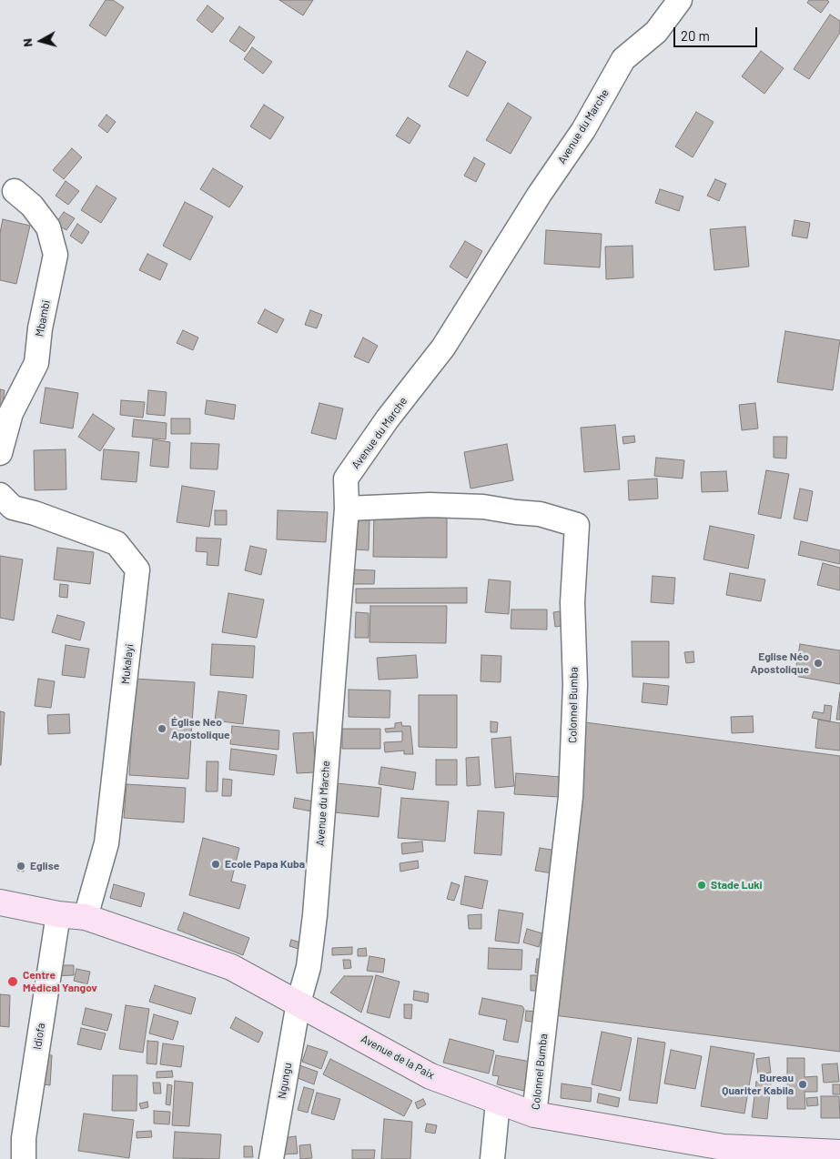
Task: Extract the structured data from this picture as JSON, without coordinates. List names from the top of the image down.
{
  "streets": {
    "street": [
      "Avenue du Marche",
      "Mbambi",
      "Mukalayi",
      "Colonnel Bumba",
      "Idiofa",
      "Avenue de la Paix",
      "Ngungu"
    ]
  },
  "crossings": [
    ["Avenue du Marche", "Colonnel Bumba"],
    ["Avenue du Marche", "Avenue de la Paix"],
    ["Avenue du Marche", "Ngungu"],
    ["Mukalayi", "Avenue de la Paix"],
    ["Colonnel Bumba", "Avenue de la Paix"],
    ["Idiofa", "Avenue de la Paix"],
    ["Avenue de la Paix", "Ngungu"]
  ],
  "places": [
    "Eglise Néo Apostolique",
    "Église Neo Apostolique",
    "Ecole Papa Kuba",
    "Eglise",
    "Stade Luki",
    "Centre Médical Yangov",
    "Bureau Quariter Kabila"
  ],
  "scale_bar": "20 m",
  "north": "left"
}
